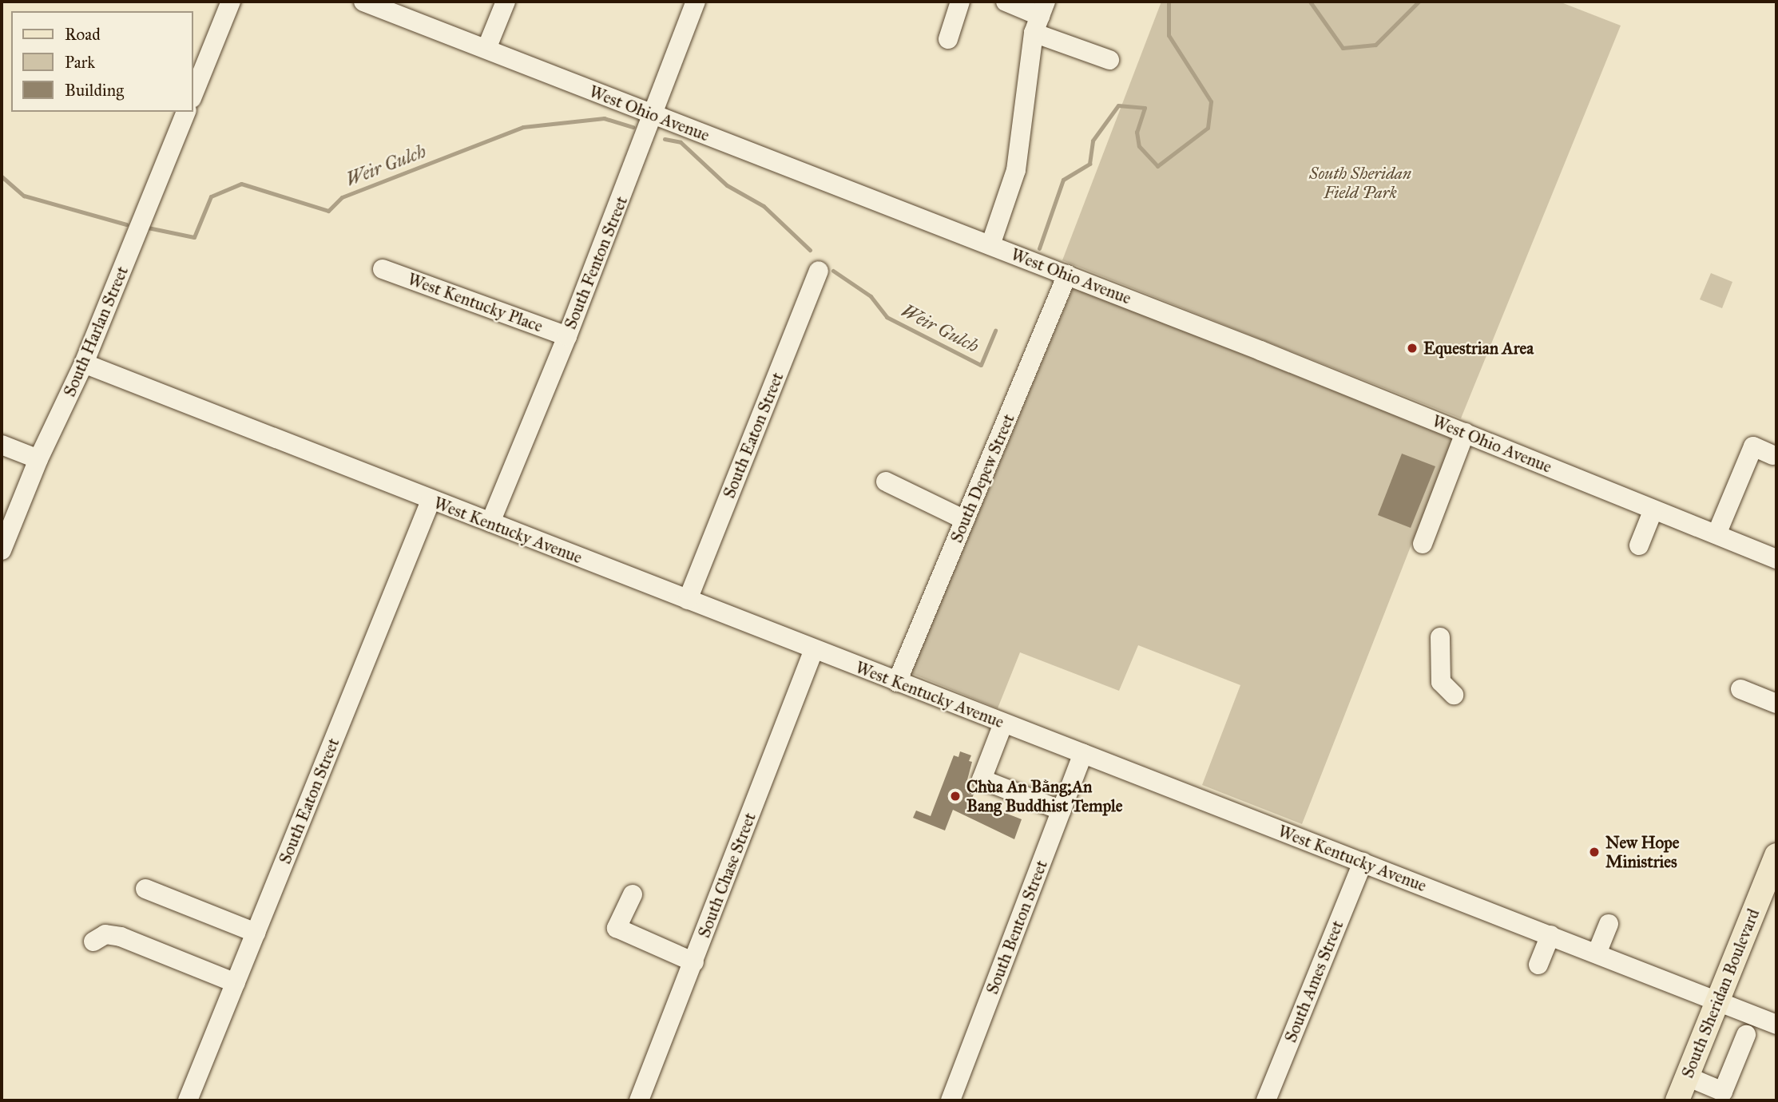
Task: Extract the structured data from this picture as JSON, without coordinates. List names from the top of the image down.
{
  "streets": {
    "main road": ["South Sheridan Boulevard"],
    "street": [
      "West Ohio Avenue",
      "South Fenton Street",
      "West Kentucky Place",
      "South Harlan Street",
      "South Eaton Street",
      "South Depew Street",
      "West Kentucky Avenue",
      "South Chase Street",
      "South Benton Street",
      "South Ames Street"
    ]
  },
  "crossings": [
    ["West Ohio Avenue", "South Fenton Street"],
    ["West Ohio Avenue", "South Depew Street"],
    ["South Fenton Street", "West Kentucky Place"],
    ["South Fenton Street", "West Kentucky Avenue"],
    ["South Harlan Street", "West Kentucky Avenue"],
    ["South Eaton Street", "West Kentucky Avenue"],
    ["South Depew Street", "West Kentucky Avenue"],
    ["West Kentucky Avenue", "South Chase Street"],
    ["West Kentucky Avenue", "South Benton Street"],
    ["West Kentucky Avenue", "South Ames Street"],
    ["West Kentucky Avenue", "South Sheridan Boulevard"]
  ],
  "water": ["Weir Gulch"],
  "parks": ["South Sheridan Field Park"],
  "places": ["Equestrian Area", "Chùa An Bằng;An Bang Buddhist Temple", "New Hope Ministries"],
  "legend": ["Road", "Park", "Building"]
}
